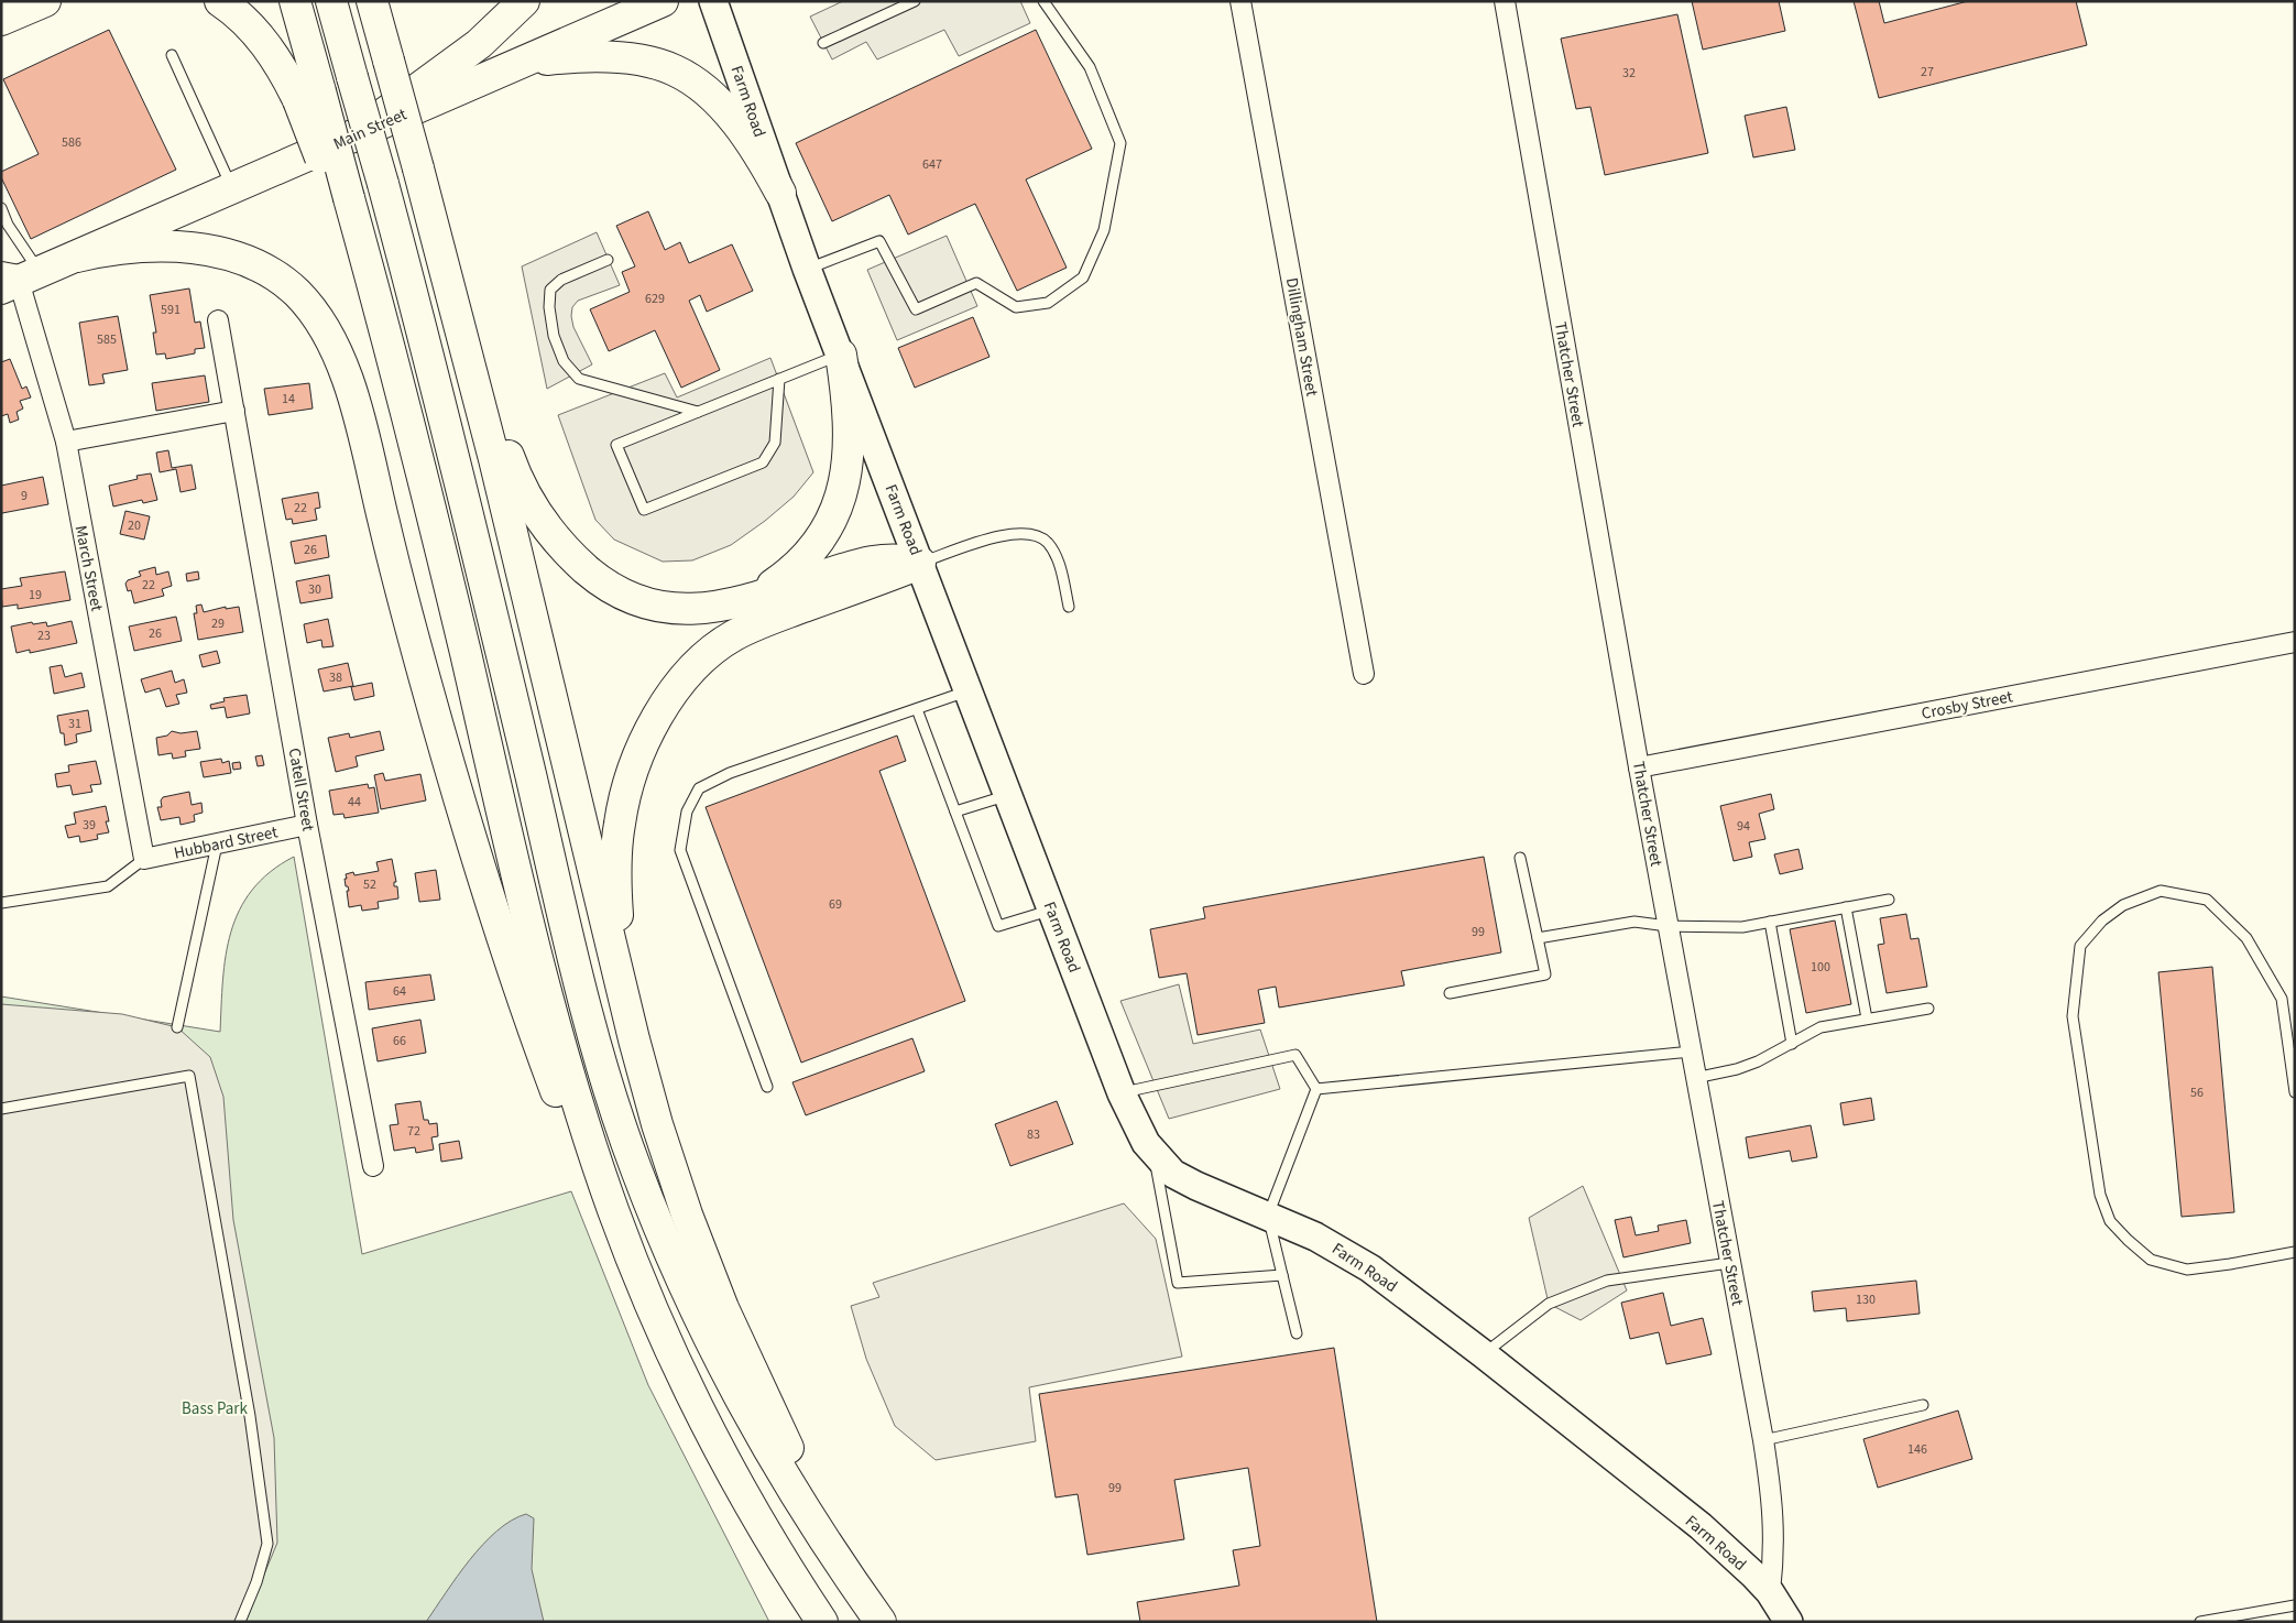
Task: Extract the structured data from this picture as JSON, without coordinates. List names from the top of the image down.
{
  "streets": {
    "main road": ["Main Street"],
    "street": [
      "Farm Road",
      "Dillingham Street",
      "Thatcher Street",
      "March Street",
      "Crosby Street",
      "Catell Street",
      "Hubbard Street"
    ]
  },
  "crossings": [
    ["Farm Road", "Thatcher Street"],
    ["Thatcher Street", "Crosby Street"],
    ["March Street", "Hubbard Street"],
    ["Catell Street", "Hubbard Street"]
  ],
  "parks": ["Bass Park"],
  "house_numbers": [
    "27",
    "32",
    "586",
    "647",
    "629",
    "591",
    "585",
    "14",
    "9",
    "22",
    "20",
    "26",
    "22",
    "30",
    "19",
    "29",
    "26",
    "23",
    "38",
    "31",
    "44",
    "39",
    "94",
    "52",
    "69",
    "99",
    "100",
    "64",
    "66",
    "56",
    "72",
    "83",
    "130",
    "146",
    "99"
  ]
}
